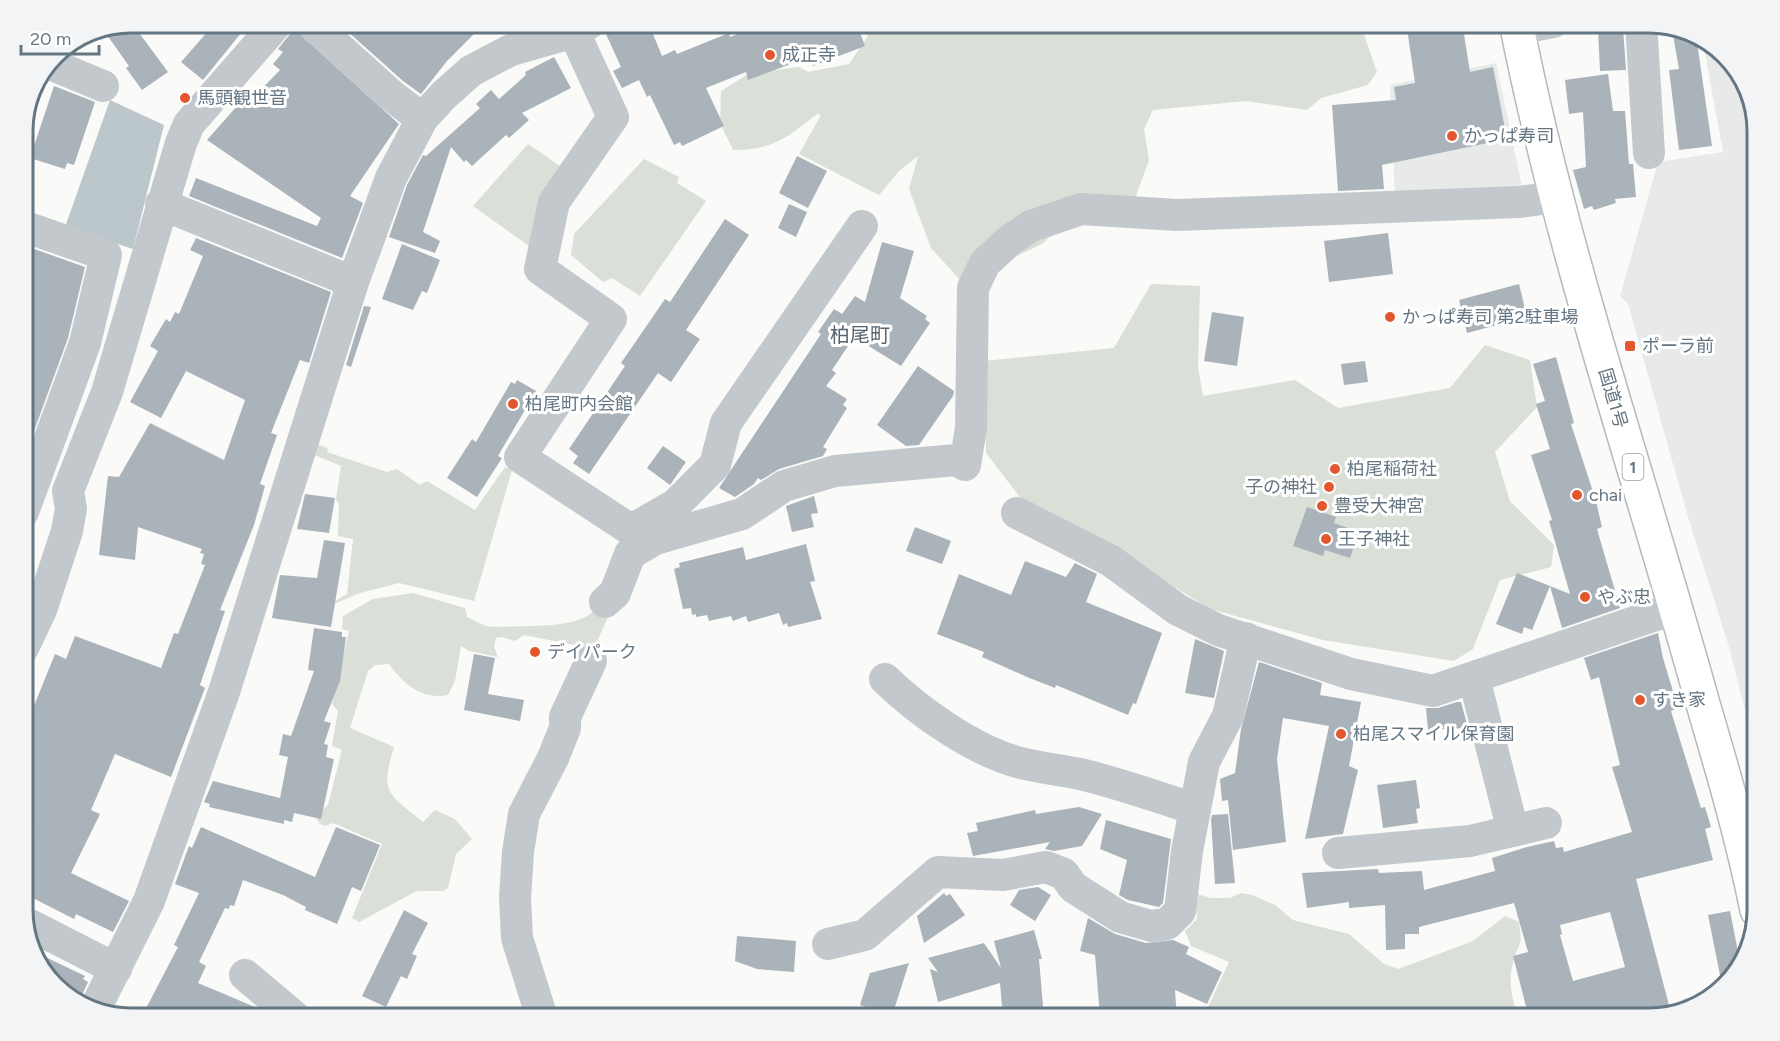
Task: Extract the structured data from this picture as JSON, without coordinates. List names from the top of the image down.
{
  "streets": {
    "highway": ["国道1号", "1"]
  },
  "districts": ["柏尾町"],
  "places": {
    "other": [
      "成正寺",
      "馬頭観世音",
      "かっぱ寿司",
      "かっぱ寿司 第2駐車場",
      "柏尾町内会館",
      "柏尾稲荷社",
      "子の神社",
      "chai",
      "豊受大神宮",
      "王子神社",
      "やぶ忠",
      "デイパーク",
      "すき家",
      "柏尾スマイル保育園"
    ],
    "transit": ["ポーラ前"]
  },
  "scale_bar": "20 m"
}
